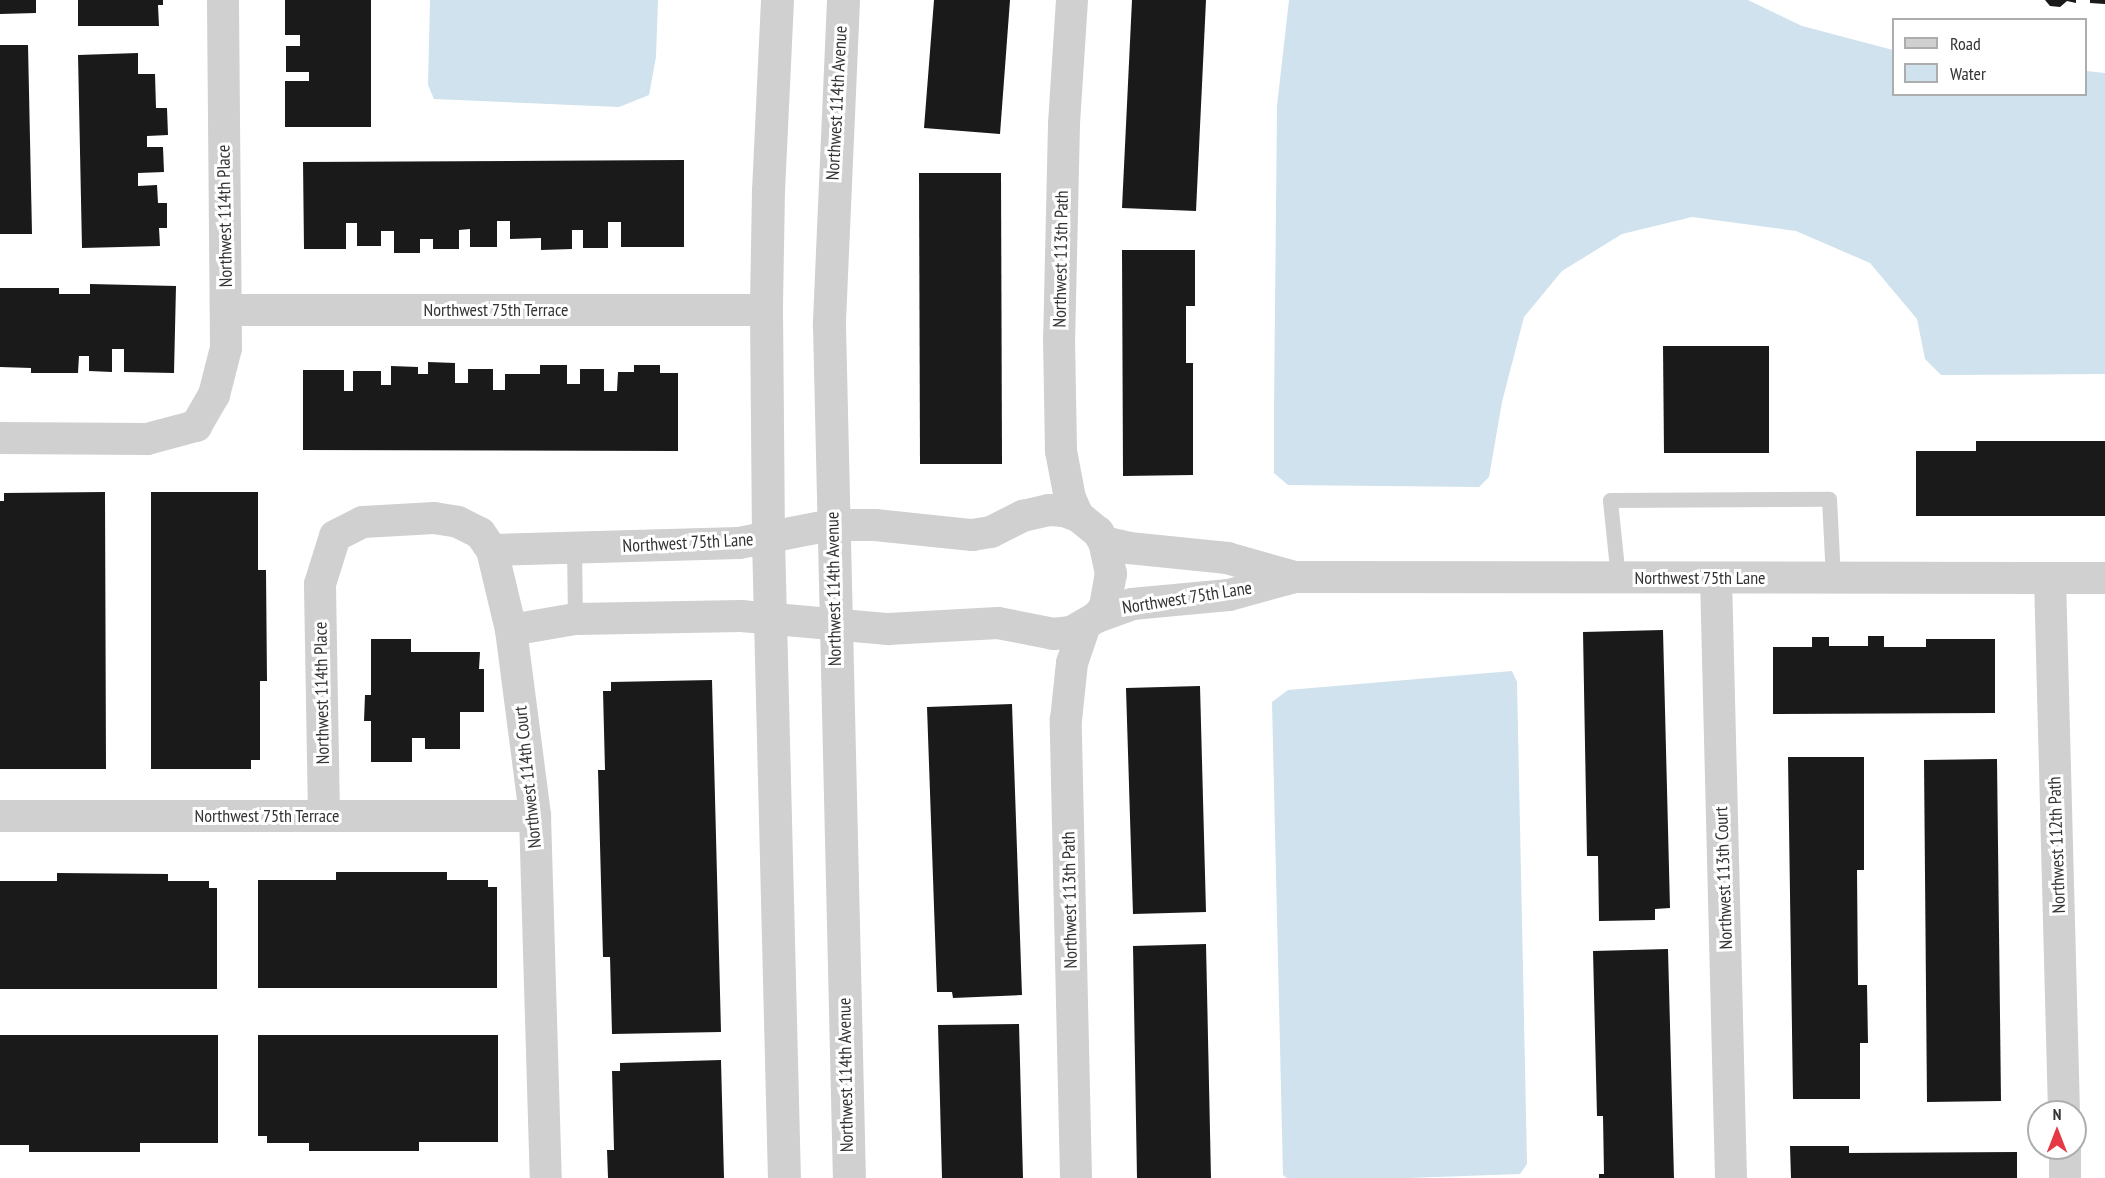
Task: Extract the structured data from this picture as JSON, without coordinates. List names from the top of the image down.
{
  "streets": {
    "street": [
      "Northwest 114th Avenue",
      "Northwest 114th Place",
      "Northwest 113th Path",
      "Northwest 75th Terrace",
      "Northwest 75th Lane",
      "Northwest 114th Court",
      "Northwest 112th Path",
      "Northwest 113th Court"
    ]
  },
  "crossings": [
    ["Northwest 114th Avenue", "Northwest 75th Lane"],
    ["Northwest 114th Place", "Northwest 75th Terrace"],
    ["Northwest 114th Place", "Northwest 75th Lane"],
    ["Northwest 114th Place", "Northwest 114th Court"],
    ["Northwest 113th Path", "Northwest 75th Lane"],
    ["Northwest 75th Terrace", "Northwest 114th Court"],
    ["Northwest 75th Lane", "Northwest 114th Court"],
    ["Northwest 75th Lane", "Northwest 112th Path"],
    ["Northwest 75th Lane", "Northwest 113th Court"]
  ],
  "legend": ["Road", "Water"],
  "north": "top"
}
